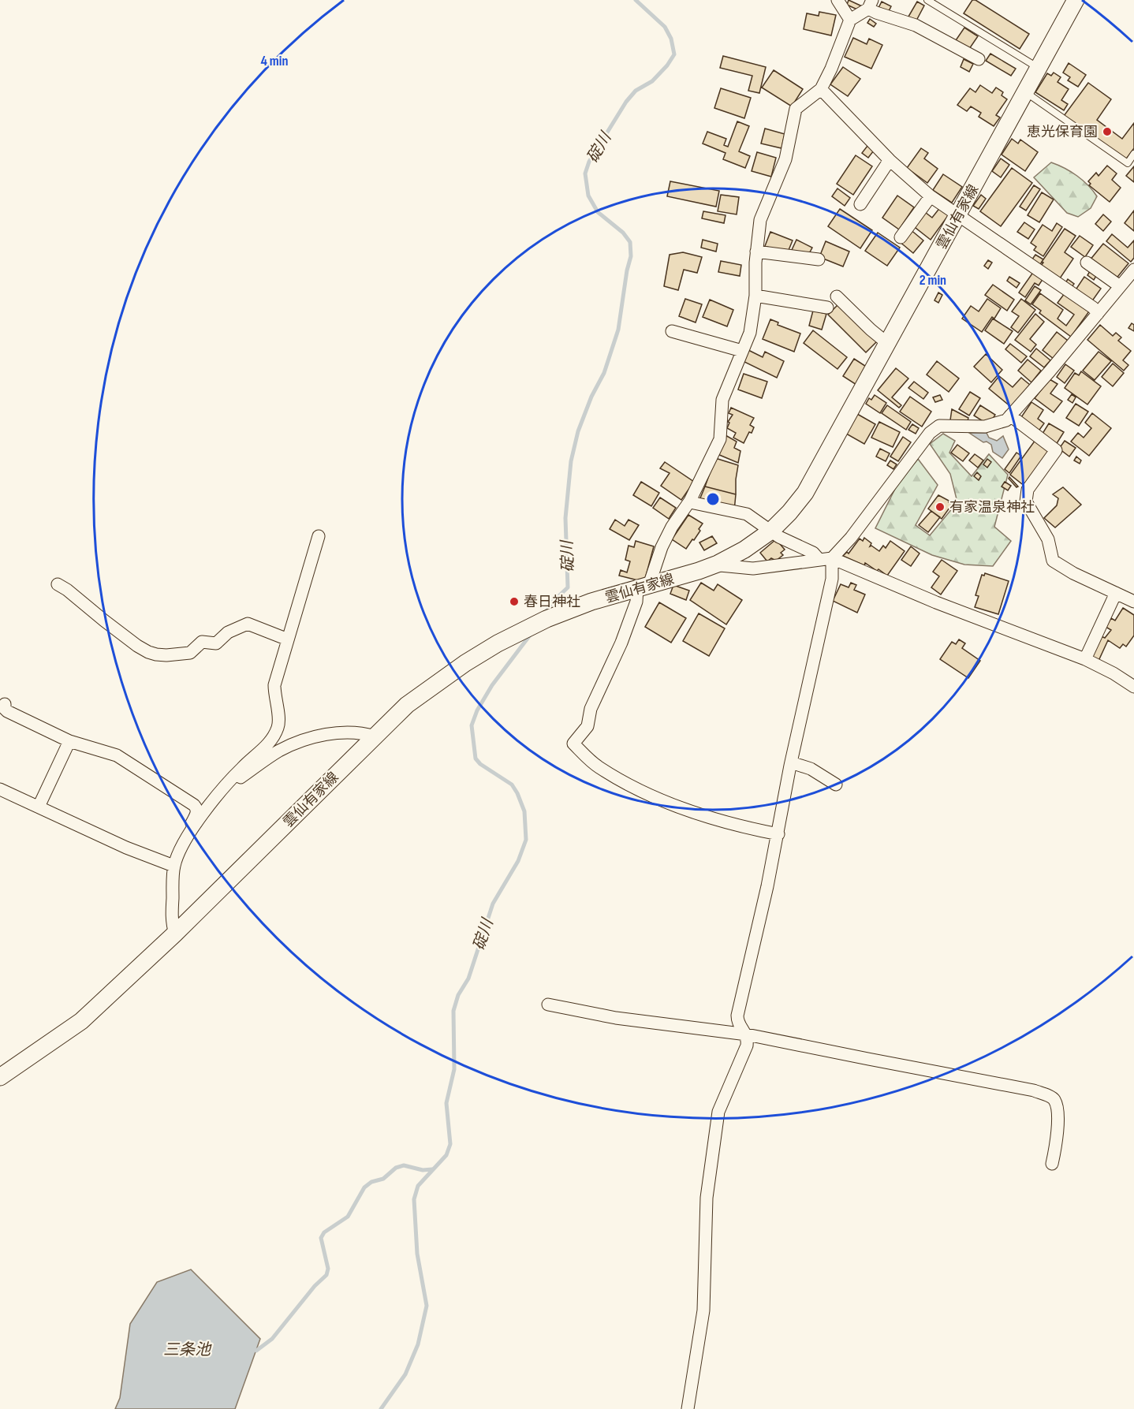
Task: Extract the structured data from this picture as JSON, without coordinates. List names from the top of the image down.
{
  "streets": {
    "main road": ["雲仙有家線"]
  },
  "water": ["碇川", "三条池"],
  "places": ["恵光保育園", "有家温泉神社", "春日神社"],
  "rings": ["4 min", "2 min"]
}
